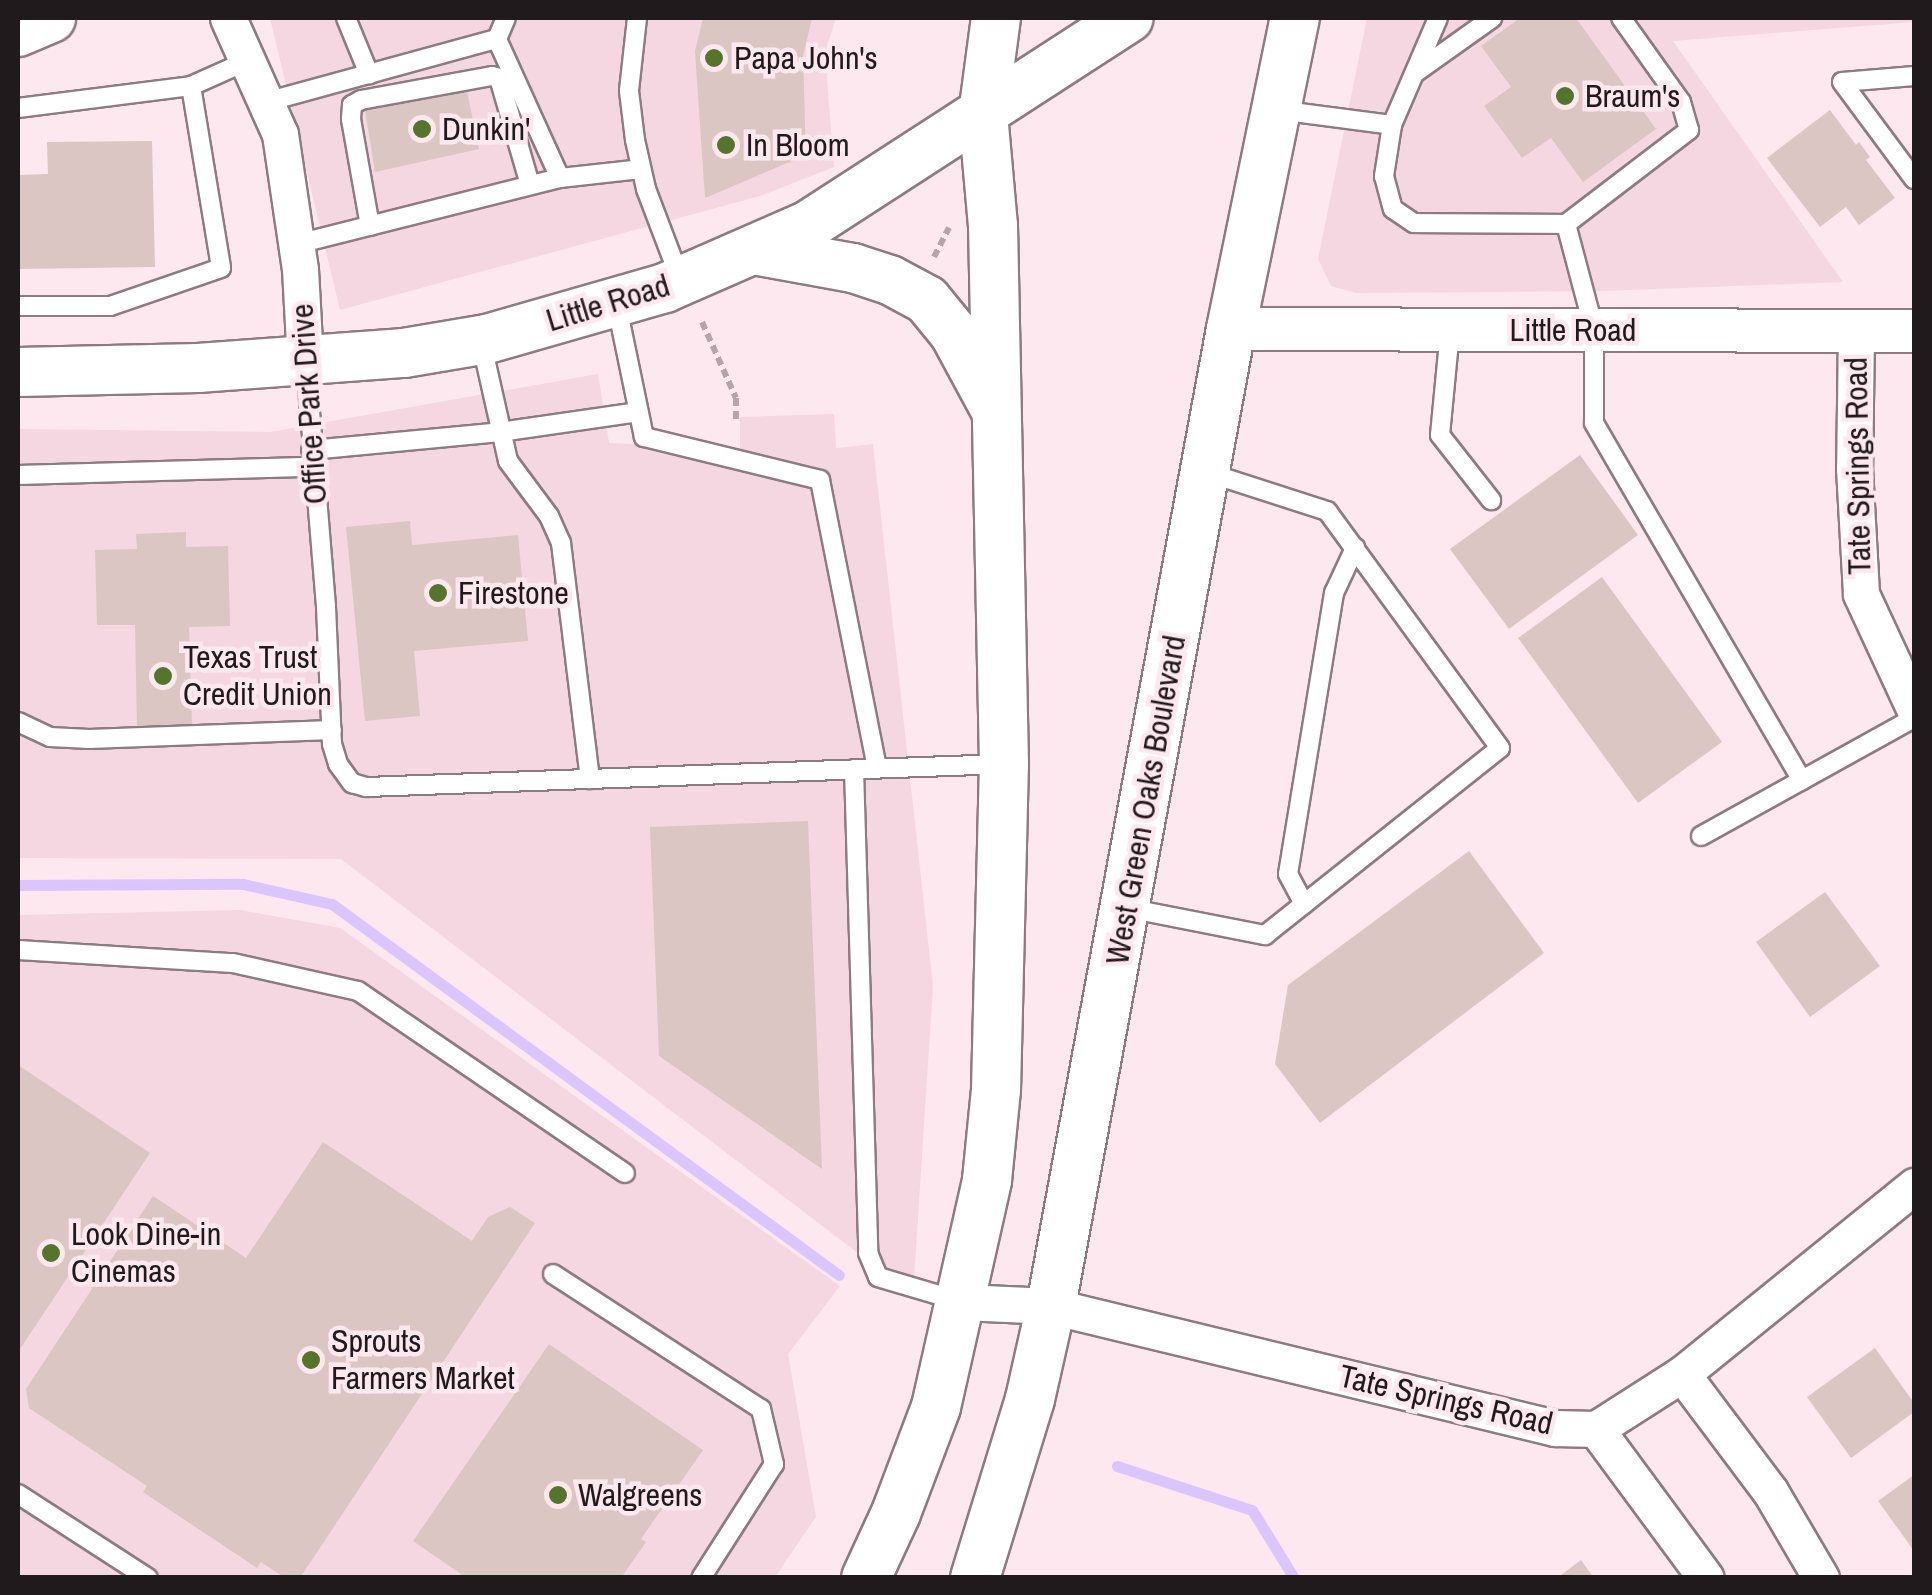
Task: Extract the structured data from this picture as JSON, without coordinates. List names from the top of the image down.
{
  "streets": {
    "main road": ["Little Road", "West Green Oaks Boulevard"],
    "street": ["Office Park Drive", "Tate Springs Road"]
  },
  "crossings": [
    ["Little Road", "Office Park Drive"],
    ["Little Road", "Tate Springs Road"],
    ["Little Road", "West Green Oaks Boulevard"],
    ["Tate Springs Road", "West Green Oaks Boulevard"]
  ],
  "places": [
    "Papa John's",
    "Braum's",
    "Dunkin'",
    "In Bloom",
    "Firestone",
    "Texas Trust Credit Union",
    "Look Dine-in Cinemas",
    "Sprouts Farmers Market",
    "Walgreens"
  ]
}
